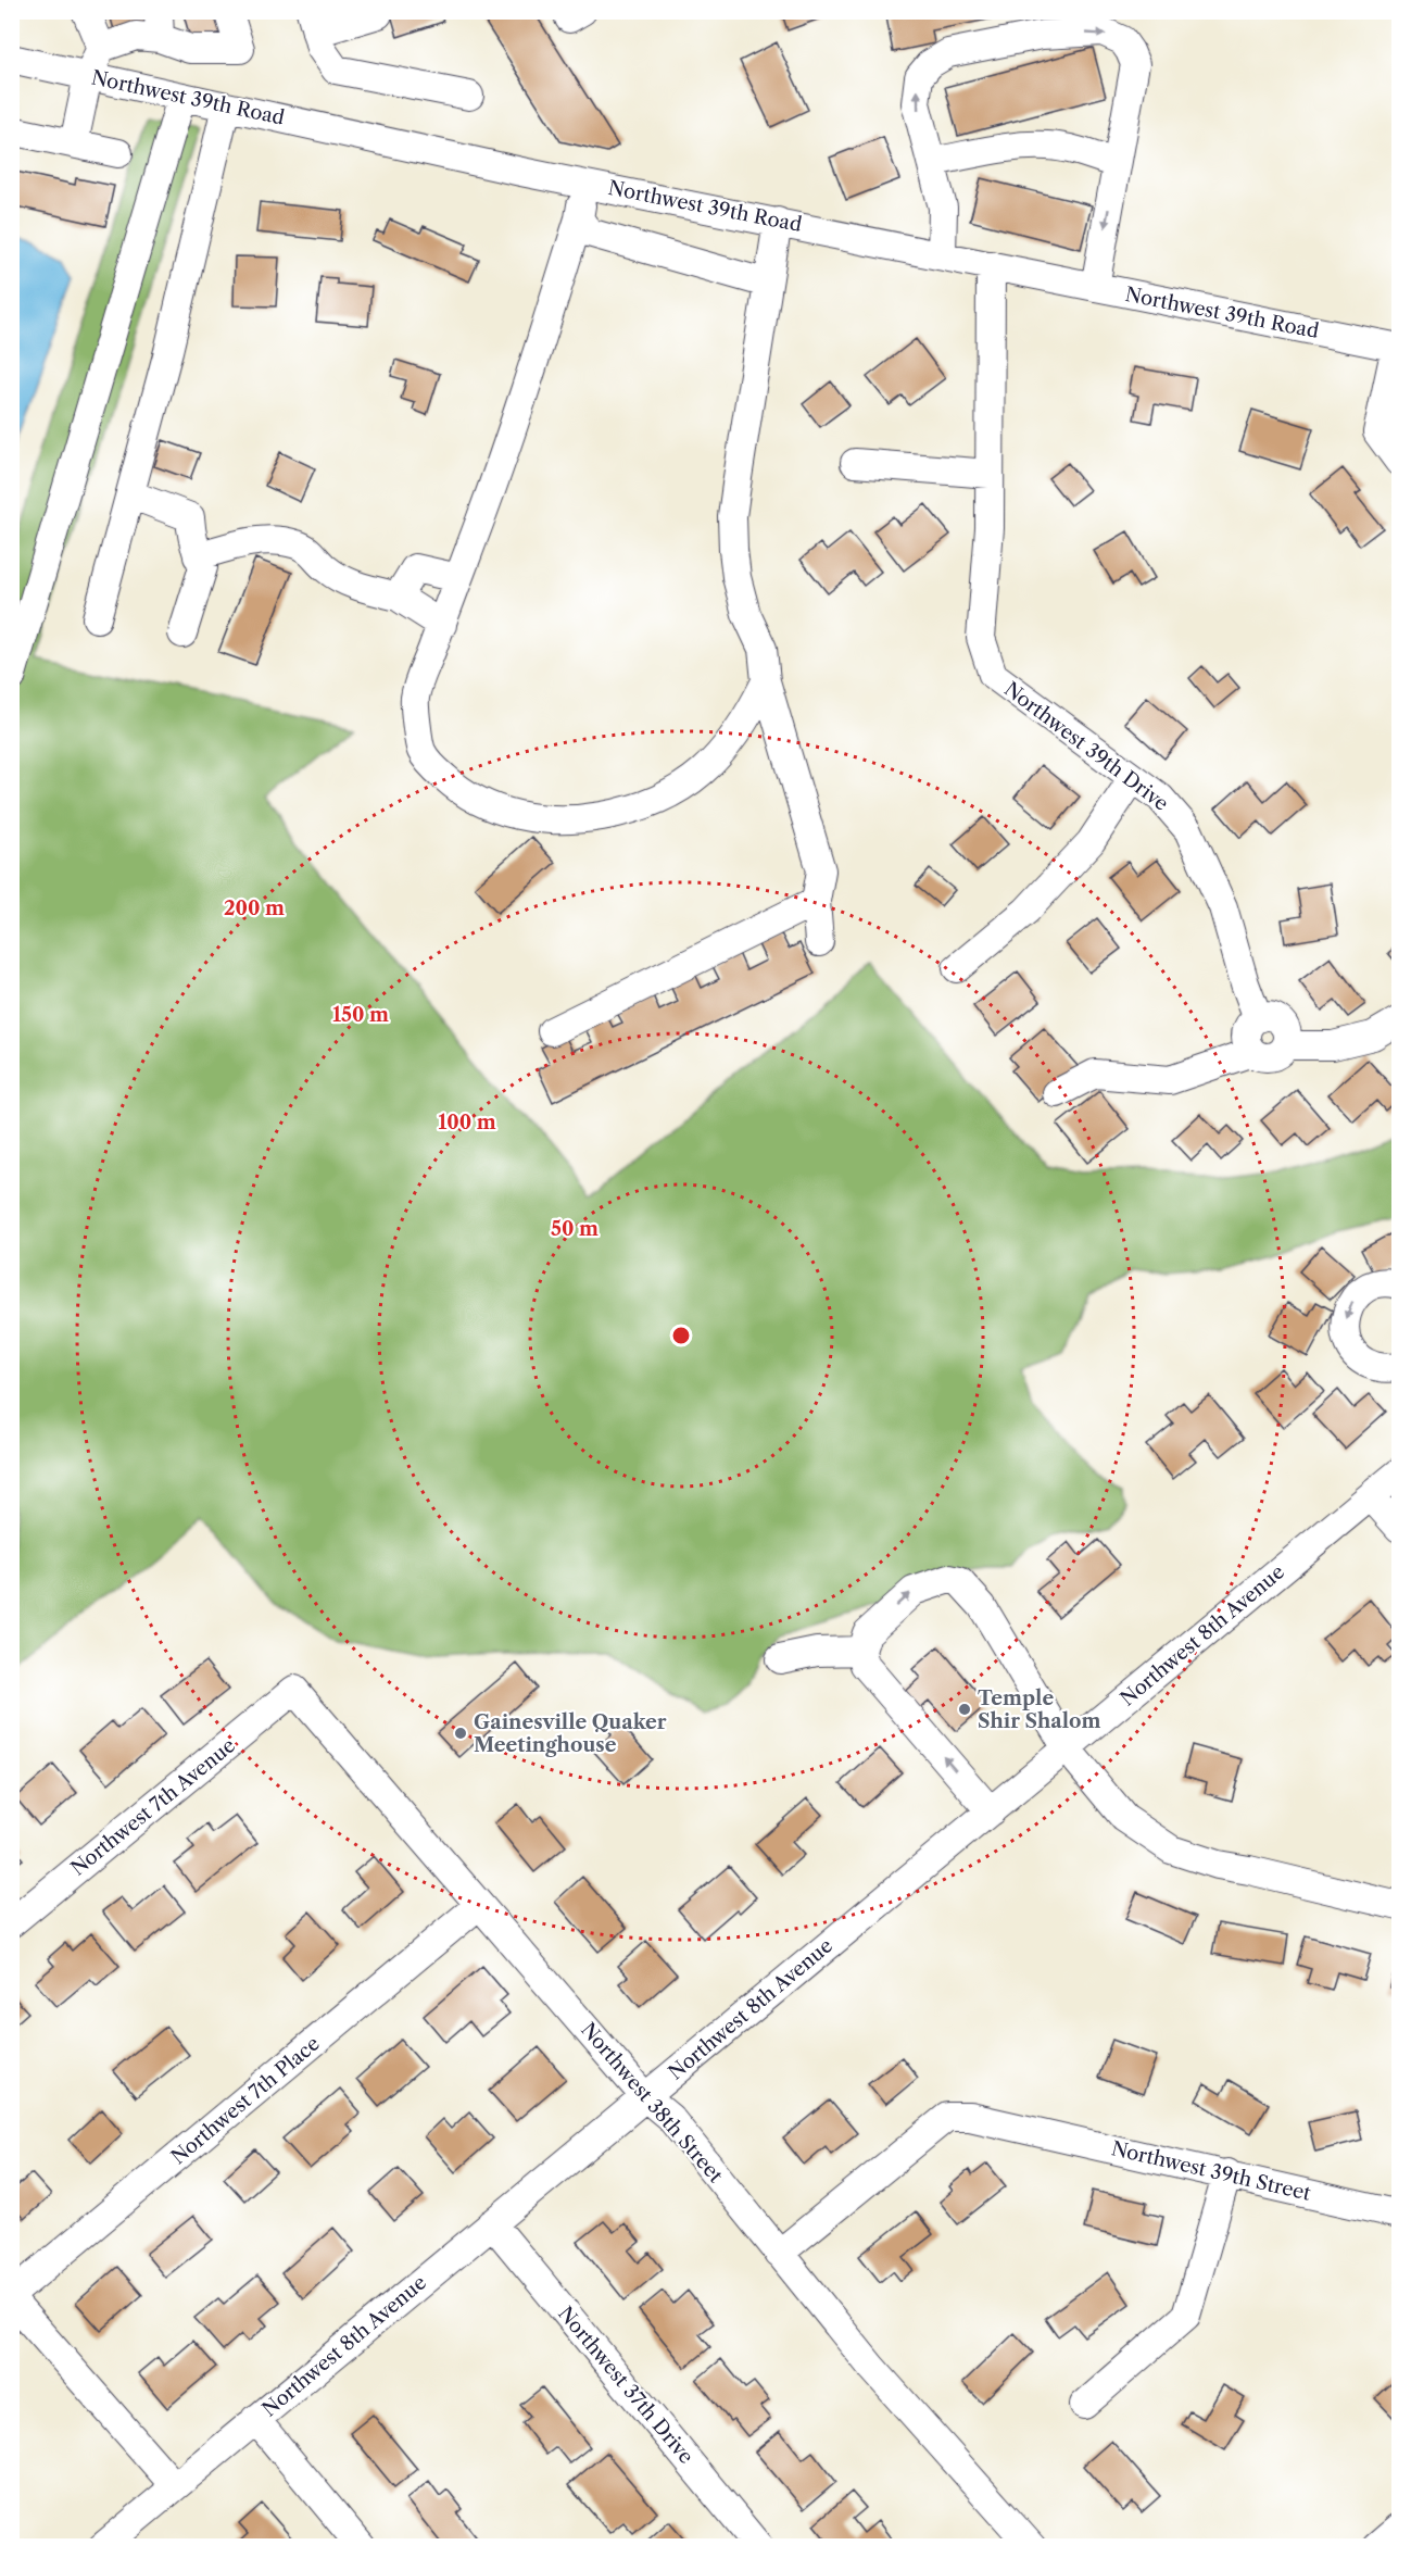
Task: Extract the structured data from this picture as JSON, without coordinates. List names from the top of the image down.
{
  "streets": {
    "street": [
      "Northwest 39th Road",
      "Northwest 39th Drive",
      "Northwest 8th Avenue",
      "Northwest 7th Avenue",
      "Northwest 7th Place",
      "Northwest 38th Street",
      "Northwest 39th Street",
      "Northwest 37th Drive"
    ]
  },
  "crossings": [
    ["Northwest 39th Road", "Northwest 39th Drive"],
    ["Northwest 8th Avenue", "Northwest 38th Street"],
    ["Northwest 8th Avenue", "Northwest 37th Drive"],
    ["Northwest 7th Avenue", "Northwest 38th Street"],
    ["Northwest 7th Place", "Northwest 38th Street"],
    ["Northwest 38th Street", "Northwest 39th Street"]
  ],
  "places": ["Temple Shir Shalom", "Gainesville Quaker Meetinghouse"],
  "rings": [
    "200 m",
    "150 m",
    "100 m",
    "50 m"
  ]
}
